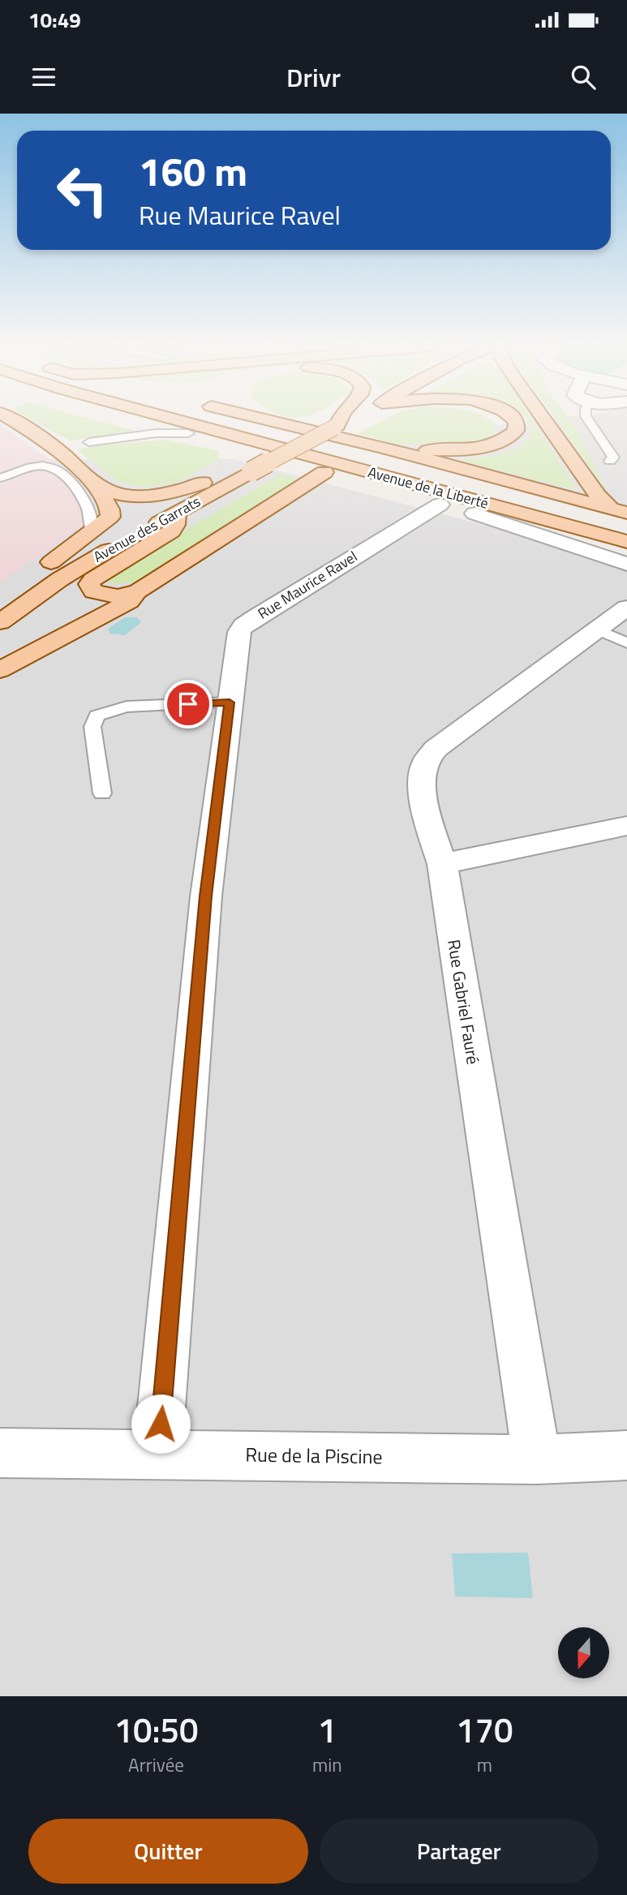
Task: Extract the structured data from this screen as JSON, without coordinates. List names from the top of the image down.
{
  "streets": {
    "main road": ["Avenue de la Liberté", "Avenue des Garrats"],
    "street": ["Rue Maurice Ravel", "Rue Gabriel Fauré", "Rue de la Piscine"]
  },
  "crossings": [
    ["Rue Maurice Ravel", "Rue de la Piscine"],
    ["Rue Gabriel Fauré", "Rue de la Piscine"]
  ],
  "north": "bottom",
  "page": {
    "status": "10:49",
    "header": "Drivr",
    "turn": ["160 m", "Rue Maurice Ravel"],
    "eta": [
      "10:50",
      "Arrivée",
      "1",
      "min",
      "170",
      "m"
    ],
    "buttons": ["Quitter", "Partager"]
  }
}
